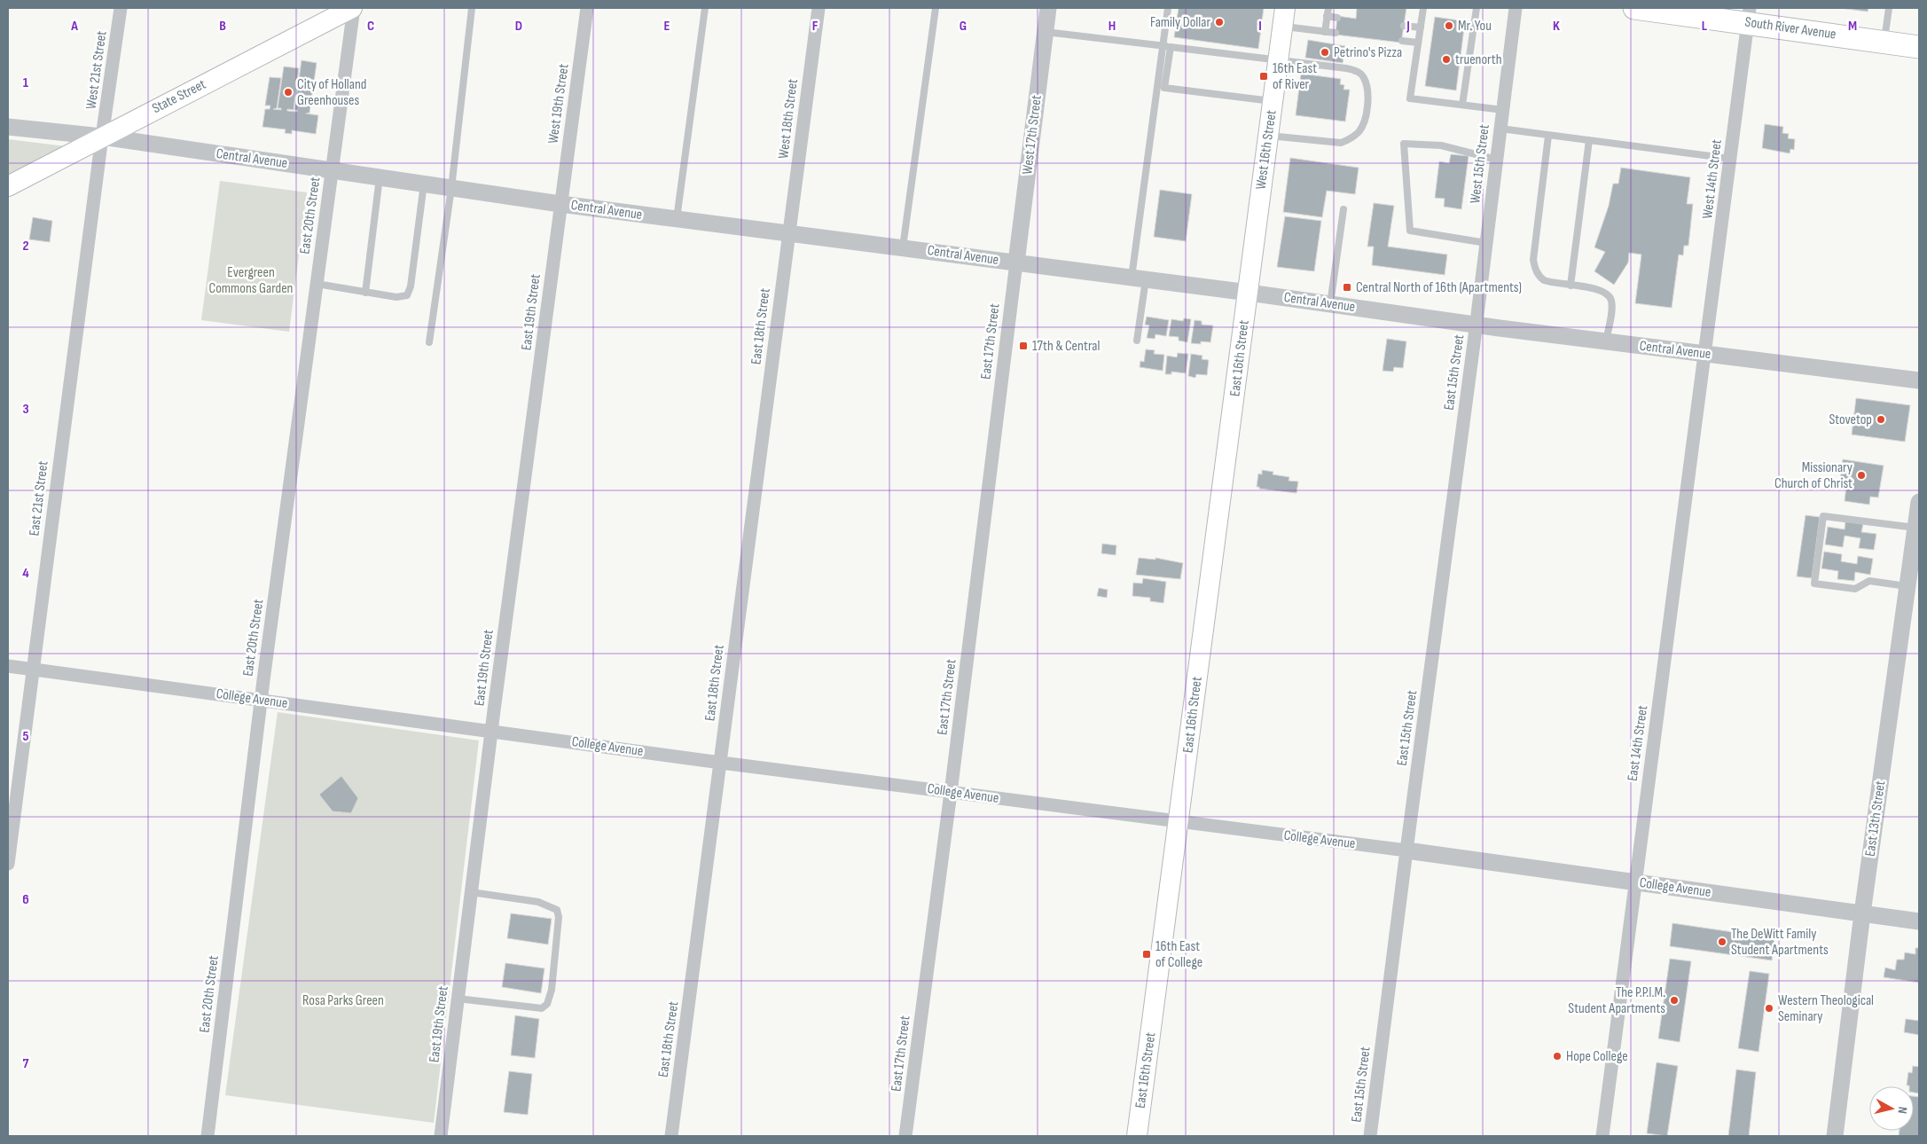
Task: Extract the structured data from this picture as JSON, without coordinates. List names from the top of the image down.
{
  "streets": {
    "main road": [
      "South River Avenue",
      "State Street",
      "West 16th Street",
      "East 16th Street"
    ],
    "street": [
      "West 21st Street",
      "West 19th Street",
      "West 18th Street",
      "West 17th Street",
      "Central Avenue",
      "West 15th Street",
      "West 14th Street",
      "East 20th Street",
      "East 19th Street",
      "East 18th Street",
      "East 17th Street",
      "East 15th Street",
      "East 21st Street",
      "College Avenue",
      "East 14th Street",
      "East 13th Street"
    ]
  },
  "crossings": [
    ["South River Avenue", "West 14th Street"],
    ["West 21st Street", "State Street"],
    ["West 21st Street", "Central Avenue"],
    ["West 21st Street", "East 21st Street"],
    ["State Street", "Central Avenue"],
    ["State Street", "East 20th Street"],
    ["State Street", "East 21st Street"],
    ["West 19th Street", "Central Avenue"],
    ["West 19th Street", "East 19th Street"],
    ["West 18th Street", "Central Avenue"],
    ["West 18th Street", "East 18th Street"],
    ["West 17th Street", "Central Avenue"],
    ["West 17th Street", "East 17th Street"],
    ["West 16th Street", "Central Avenue"],
    ["West 16th Street", "East 16th Street"],
    ["Central Avenue", "West 15th Street"],
    ["Central Avenue", "West 14th Street"],
    ["Central Avenue", "East 20th Street"],
    ["Central Avenue", "East 19th Street"],
    ["Central Avenue", "East 18th Street"],
    ["Central Avenue", "East 17th Street"],
    ["Central Avenue", "East 16th Street"],
    ["Central Avenue", "East 15th Street"],
    ["Central Avenue", "East 21st Street"],
    ["Central Avenue", "East 14th Street"],
    ["West 15th Street", "East 15th Street"],
    ["West 14th Street", "East 14th Street"],
    ["East 20th Street", "College Avenue"],
    ["East 19th Street", "College Avenue"],
    ["East 18th Street", "College Avenue"],
    ["East 17th Street", "College Avenue"],
    ["East 16th Street", "College Avenue"],
    ["East 15th Street", "College Avenue"],
    ["East 21st Street", "College Avenue"],
    ["College Avenue", "East 14th Street"],
    ["College Avenue", "East 13th Street"]
  ],
  "parks": ["Evergreen Commons Garden", "Rosa Parks Green"],
  "places": {
    "other": [
      "Family Dollar",
      "Mr. You",
      "Petrino's Pizza",
      "truenorth",
      "City of Holland Greenhouses",
      "Stovetop",
      "Missionary Church of Christ",
      "The DeWitt Family Student Apartments",
      "The P.P.I.M. Student Apartments",
      "Western Theological Seminary",
      "Hope College"
    ],
    "transit": [
      "16th East of River",
      "Central North of 16th (Apartments)",
      "17th & Central",
      "16th East of College"
    ]
  },
  "north": "right",
  "grid": {
    "columns": [
      "A",
      "B",
      "C",
      "D",
      "E",
      "F",
      "G",
      "H",
      "I",
      "J",
      "K",
      "L",
      "M"
    ],
    "rows": [
      "1",
      "2",
      "3",
      "4",
      "5",
      "6",
      "7"
    ]
  }
}
